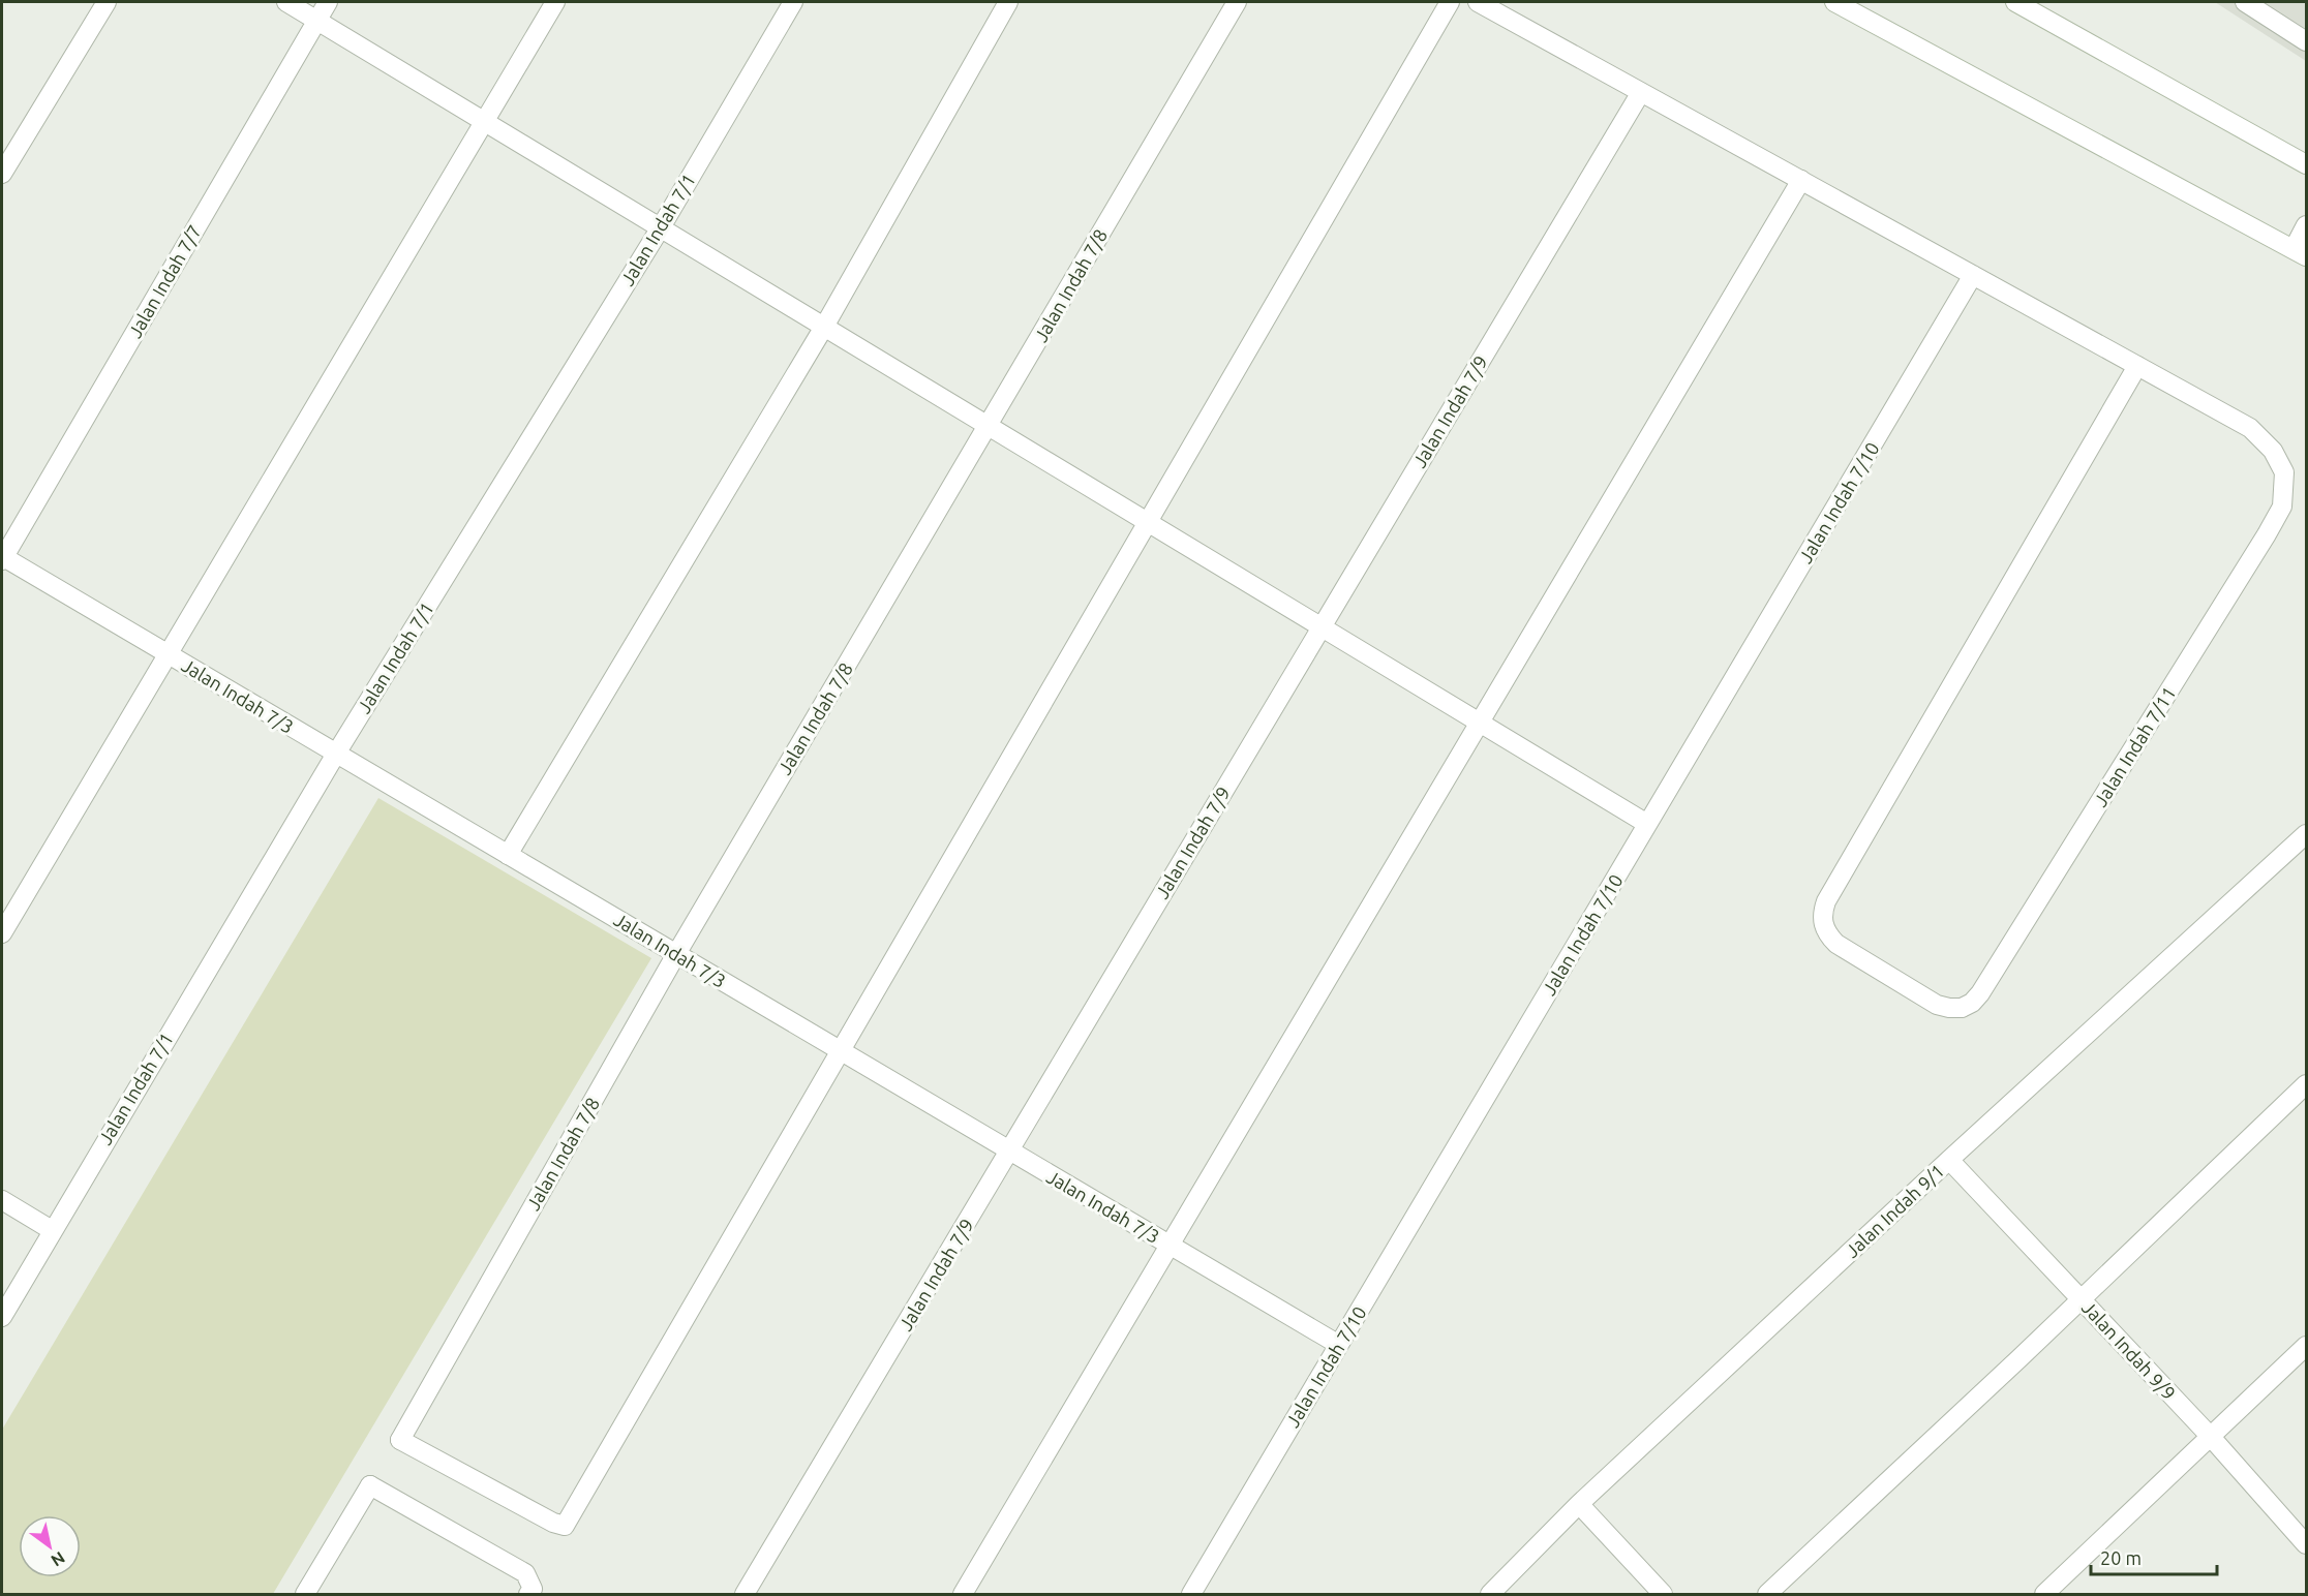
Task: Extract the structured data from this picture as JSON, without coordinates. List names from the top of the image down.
{
  "streets": {
    "street": [
      "Jalan Indah 7/1",
      "Jalan Indah 7/7",
      "Jalan Indah 7/8",
      "Jalan Indah 7/9",
      "Jalan Indah 7/10",
      "Jalan Indah 7/3",
      "Jalan Indah 7/11",
      "Jalan Indah 9/1",
      "Jalan Indah 9/9"
    ]
  },
  "crossings": [
    ["Jalan Indah 7/1", "Jalan Indah 7/3"],
    ["Jalan Indah 7/7", "Jalan Indah 7/3"],
    ["Jalan Indah 7/8", "Jalan Indah 7/3"],
    ["Jalan Indah 7/9", "Jalan Indah 7/3"],
    ["Jalan Indah 7/10", "Jalan Indah 7/3"],
    ["Jalan Indah 9/1", "Jalan Indah 9/9"]
  ],
  "scale_bar": "20 m",
  "north": "bottom right"
}
